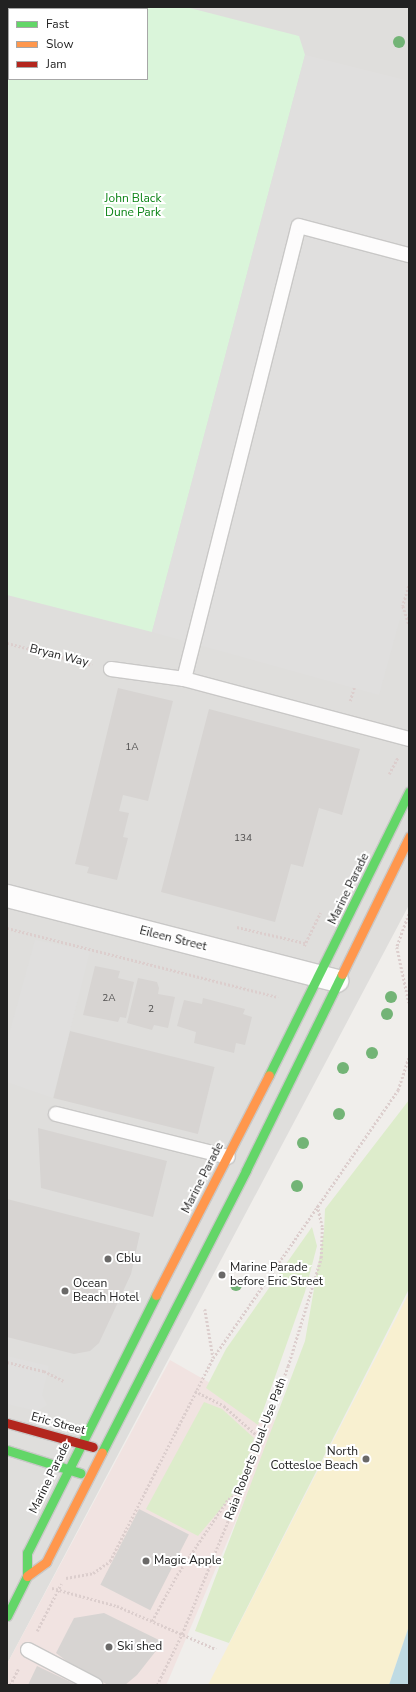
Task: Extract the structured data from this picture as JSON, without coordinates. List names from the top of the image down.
{
  "streets": {
    "main road": ["Marine Parade", "Eric Street"],
    "street": ["Eileen Street"],
    "path": ["Bryan Way", "Raia Roberts Dual-Use Path"]
  },
  "crossings": [
    ["Marine Parade", "Eileen Street"],
    ["Marine Parade", "Eric Street"]
  ],
  "parks": ["John Black Dune Park"],
  "places": [
    "Cblu",
    "Marine Parade before Eric Street",
    "Ocean Beach Hotel",
    "North Cottesloe Beach",
    "Magic Apple",
    "Ski shed"
  ],
  "house_numbers": [
    "1A",
    "134",
    "2A",
    "2"
  ],
  "legend": ["Fast", "Slow", "Jam"]
}
